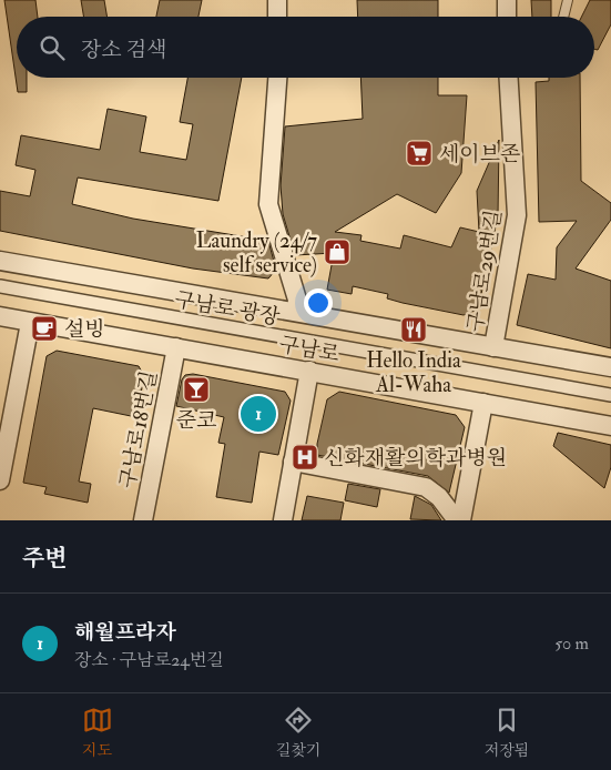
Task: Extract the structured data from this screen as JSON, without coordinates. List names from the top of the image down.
{
  "streets": {
    "street": [
      "구남로29번길",
      "구남로 광장",
      "구남로",
      "구남로18번길"
    ]
  },
  "crossings": [
    ["구남로29번길", "구남로"],
    ["구남로", "구남로18번길"]
  ],
  "places": {
    "supermarket": ["세이브존"],
    "shop": ["Laundry (24/7 self service)"],
    "cafe": ["설빙"],
    "restaurant": ["Hello India Al-Waha"],
    "bar": ["준코"],
    "hospital": ["신화재활의학과병원"]
  },
  "page": {
    "search": "장소 검색",
    "pins": "1",
    "heading": "주변",
    "list": [
      {
        "mark": "1",
        "name": "해월프라자",
        "note": "장소 · 구남로24번길",
        "value": "50 m"
      }
    ],
    "nav": ["지도", "길찾기", "저장됨"]
  }
}
